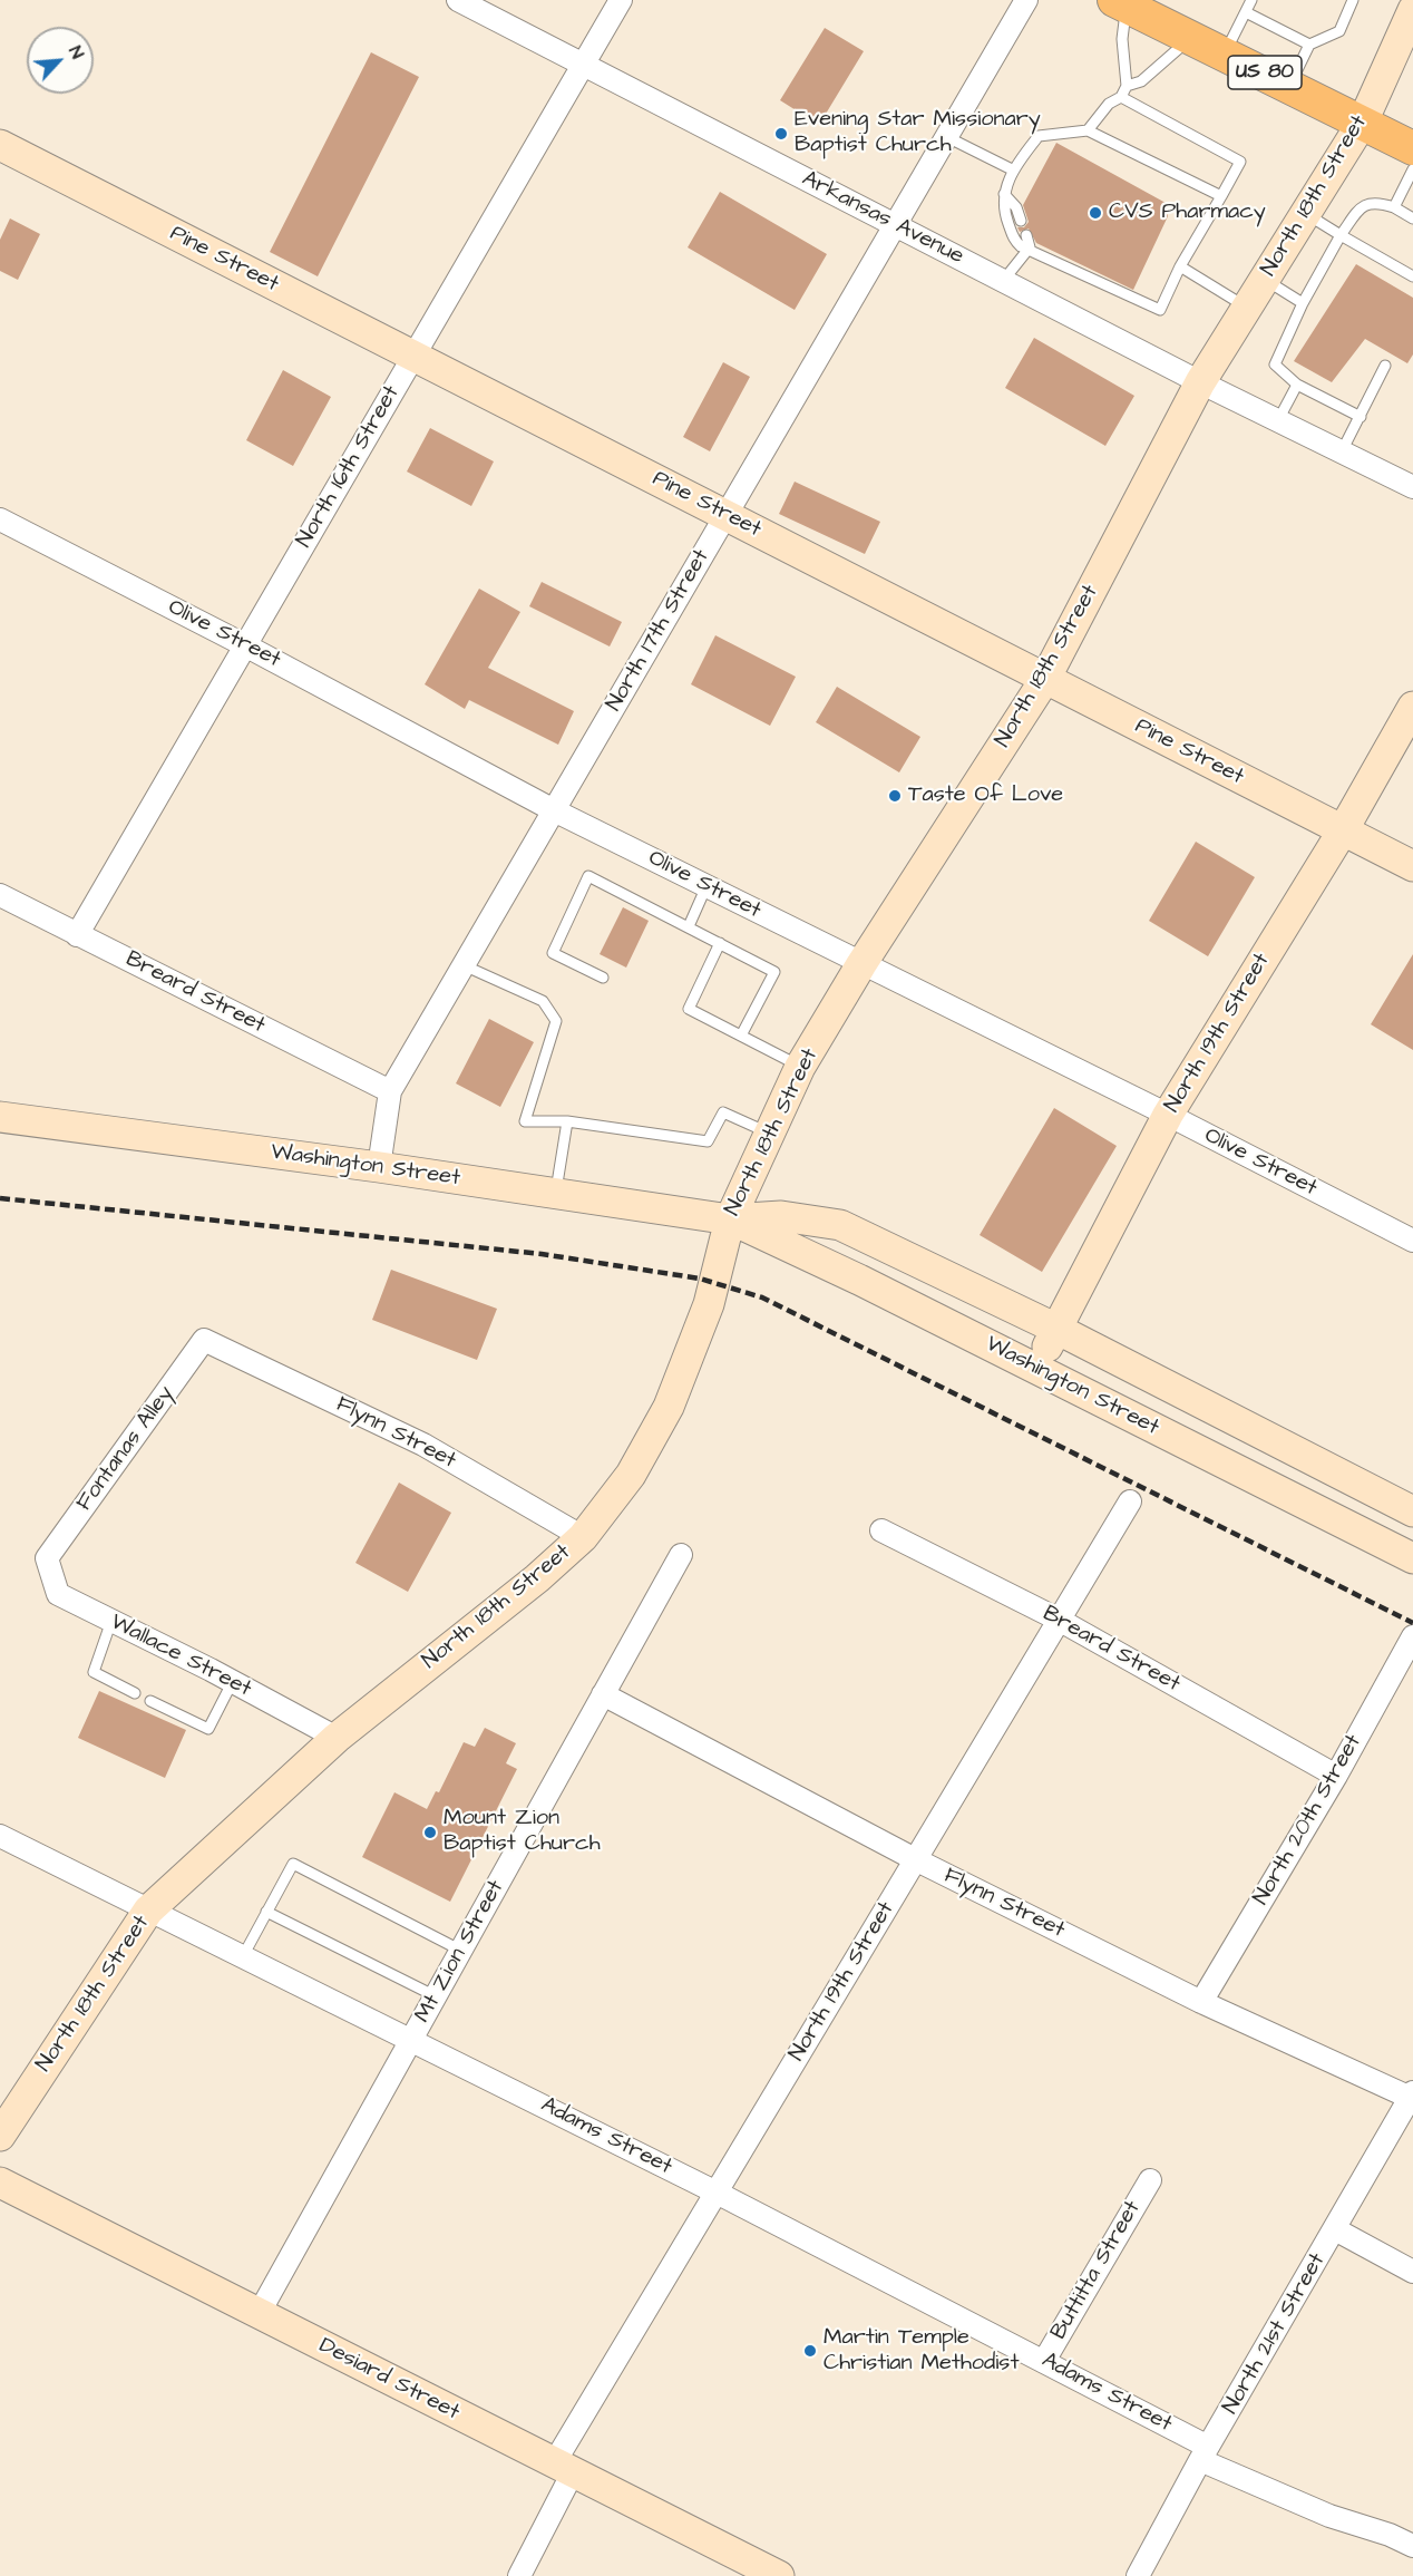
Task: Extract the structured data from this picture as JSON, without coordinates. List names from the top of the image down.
{
  "streets": {
    "main road": ["US 80"],
    "street": [
      "North 18th Street",
      "Arkansas Avenue",
      "Pine Street",
      "North 16th Street",
      "North 17th Street",
      "Olive Street",
      "Breard Street",
      "North 19th Street",
      "Washington Street",
      "Flynn Street",
      "Fontanas Alley",
      "Wallace Street",
      "North 20th Street",
      "Mt Zion Street",
      "Adams Street",
      "Buttitta Street",
      "North 21st Street",
      "Desiard Street"
    ]
  },
  "crossings": [
    ["US 80", "North 18th Street"],
    ["North 18th Street", "Arkansas Avenue"],
    ["North 18th Street", "Pine Street"],
    ["North 18th Street", "Olive Street"],
    ["North 18th Street", "Washington Street"],
    ["North 18th Street", "Flynn Street"],
    ["North 18th Street", "Wallace Street"],
    ["North 18th Street", "Adams Street"],
    ["Arkansas Avenue", "North 16th Street"],
    ["Arkansas Avenue", "North 17th Street"],
    ["Pine Street", "North 16th Street"],
    ["Pine Street", "North 17th Street"],
    ["Pine Street", "North 19th Street"],
    ["North 16th Street", "Olive Street"],
    ["North 16th Street", "Breard Street"],
    ["North 17th Street", "Olive Street"],
    ["North 17th Street", "Breard Street"],
    ["North 17th Street", "Washington Street"],
    ["Olive Street", "North 19th Street"],
    ["Breard Street", "North 19th Street"],
    ["Breard Street", "North 20th Street"],
    ["North 19th Street", "Washington Street"],
    ["North 19th Street", "Flynn Street"],
    ["North 19th Street", "Adams Street"],
    ["North 19th Street", "Desiard Street"],
    ["Flynn Street", "Fontanas Alley"],
    ["Flynn Street", "North 20th Street"],
    ["Flynn Street", "Mt Zion Street"],
    ["Flynn Street", "North 21st Street"],
    ["Fontanas Alley", "Wallace Street"],
    ["Mt Zion Street", "Adams Street"],
    ["Mt Zion Street", "Desiard Street"],
    ["Adams Street", "Buttitta Street"],
    ["Adams Street", "North 21st Street"]
  ],
  "places": [
    "Evening Star Missionary Baptist Church",
    "CVS Pharmacy",
    "Taste Of Love",
    "Mount Zion Baptist Church",
    "Martin Temple Christian Methodist"
  ],
  "north": "top right"
}
